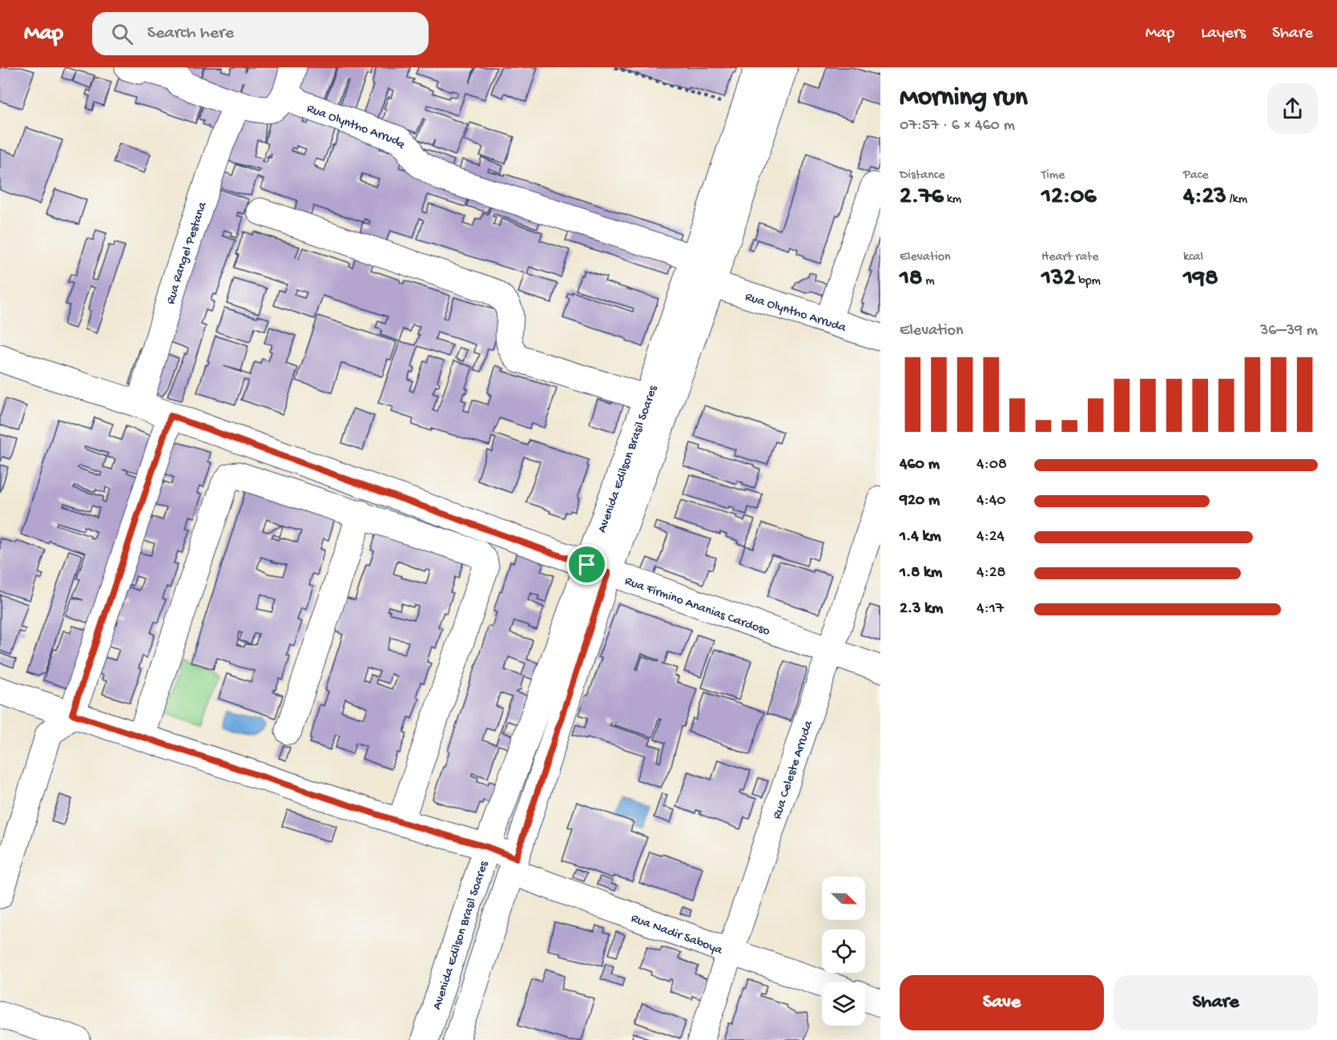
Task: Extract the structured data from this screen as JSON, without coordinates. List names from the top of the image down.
{
  "streets": {
    "street": [
      "Rua Olyntho Arruda",
      "Rua Rangel Pestana",
      "Avenida Edilson Brasil Soares",
      "Rua Firmino Ananias Cardoso",
      "Rua Celeste Arruda",
      "Rua Nadir Saboya"
    ]
  },
  "crossings": [
    ["Rua Olyntho Arruda", "Avenida Edilson Brasil Soares"],
    ["Rua Rangel Pestana", "Rua Firmino Ananias Cardoso"],
    ["Avenida Edilson Brasil Soares", "Rua Firmino Ananias Cardoso"],
    ["Avenida Edilson Brasil Soares", "Rua Nadir Saboya"],
    ["Rua Firmino Ananias Cardoso", "Rua Celeste Arruda"],
    ["Rua Celeste Arruda", "Rua Nadir Saboya"]
  ],
  "north": "bottom right",
  "page": {
    "header": "Map",
    "search": "Search here",
    "nav": ["Map", "Layers", "Share"],
    "heading": ["Morning run", "07:57 · 6 × 460 m"],
    "stats": [
      ["Distance", "2.76 km"],
      ["Time", "12:06"],
      ["Pace", "4:23 /km"],
      ["Elevation", "18 m"],
      ["Heart rate", "132 bpm"],
      ["kcal", "198"]
    ],
    "chart": ["Elevation", "36–39 m"],
    "list": [
      {
        "name": "460 m",
        "note": "4:08"
      },
      {
        "name": "920 m",
        "note": "4:40"
      },
      {
        "name": "1.4 km",
        "note": "4:24"
      },
      {
        "name": "1.8 km",
        "note": "4:28"
      },
      {
        "name": "2.3 km",
        "note": "4:17"
      }
    ],
    "buttons": ["Save", "Share"]
  }
}
